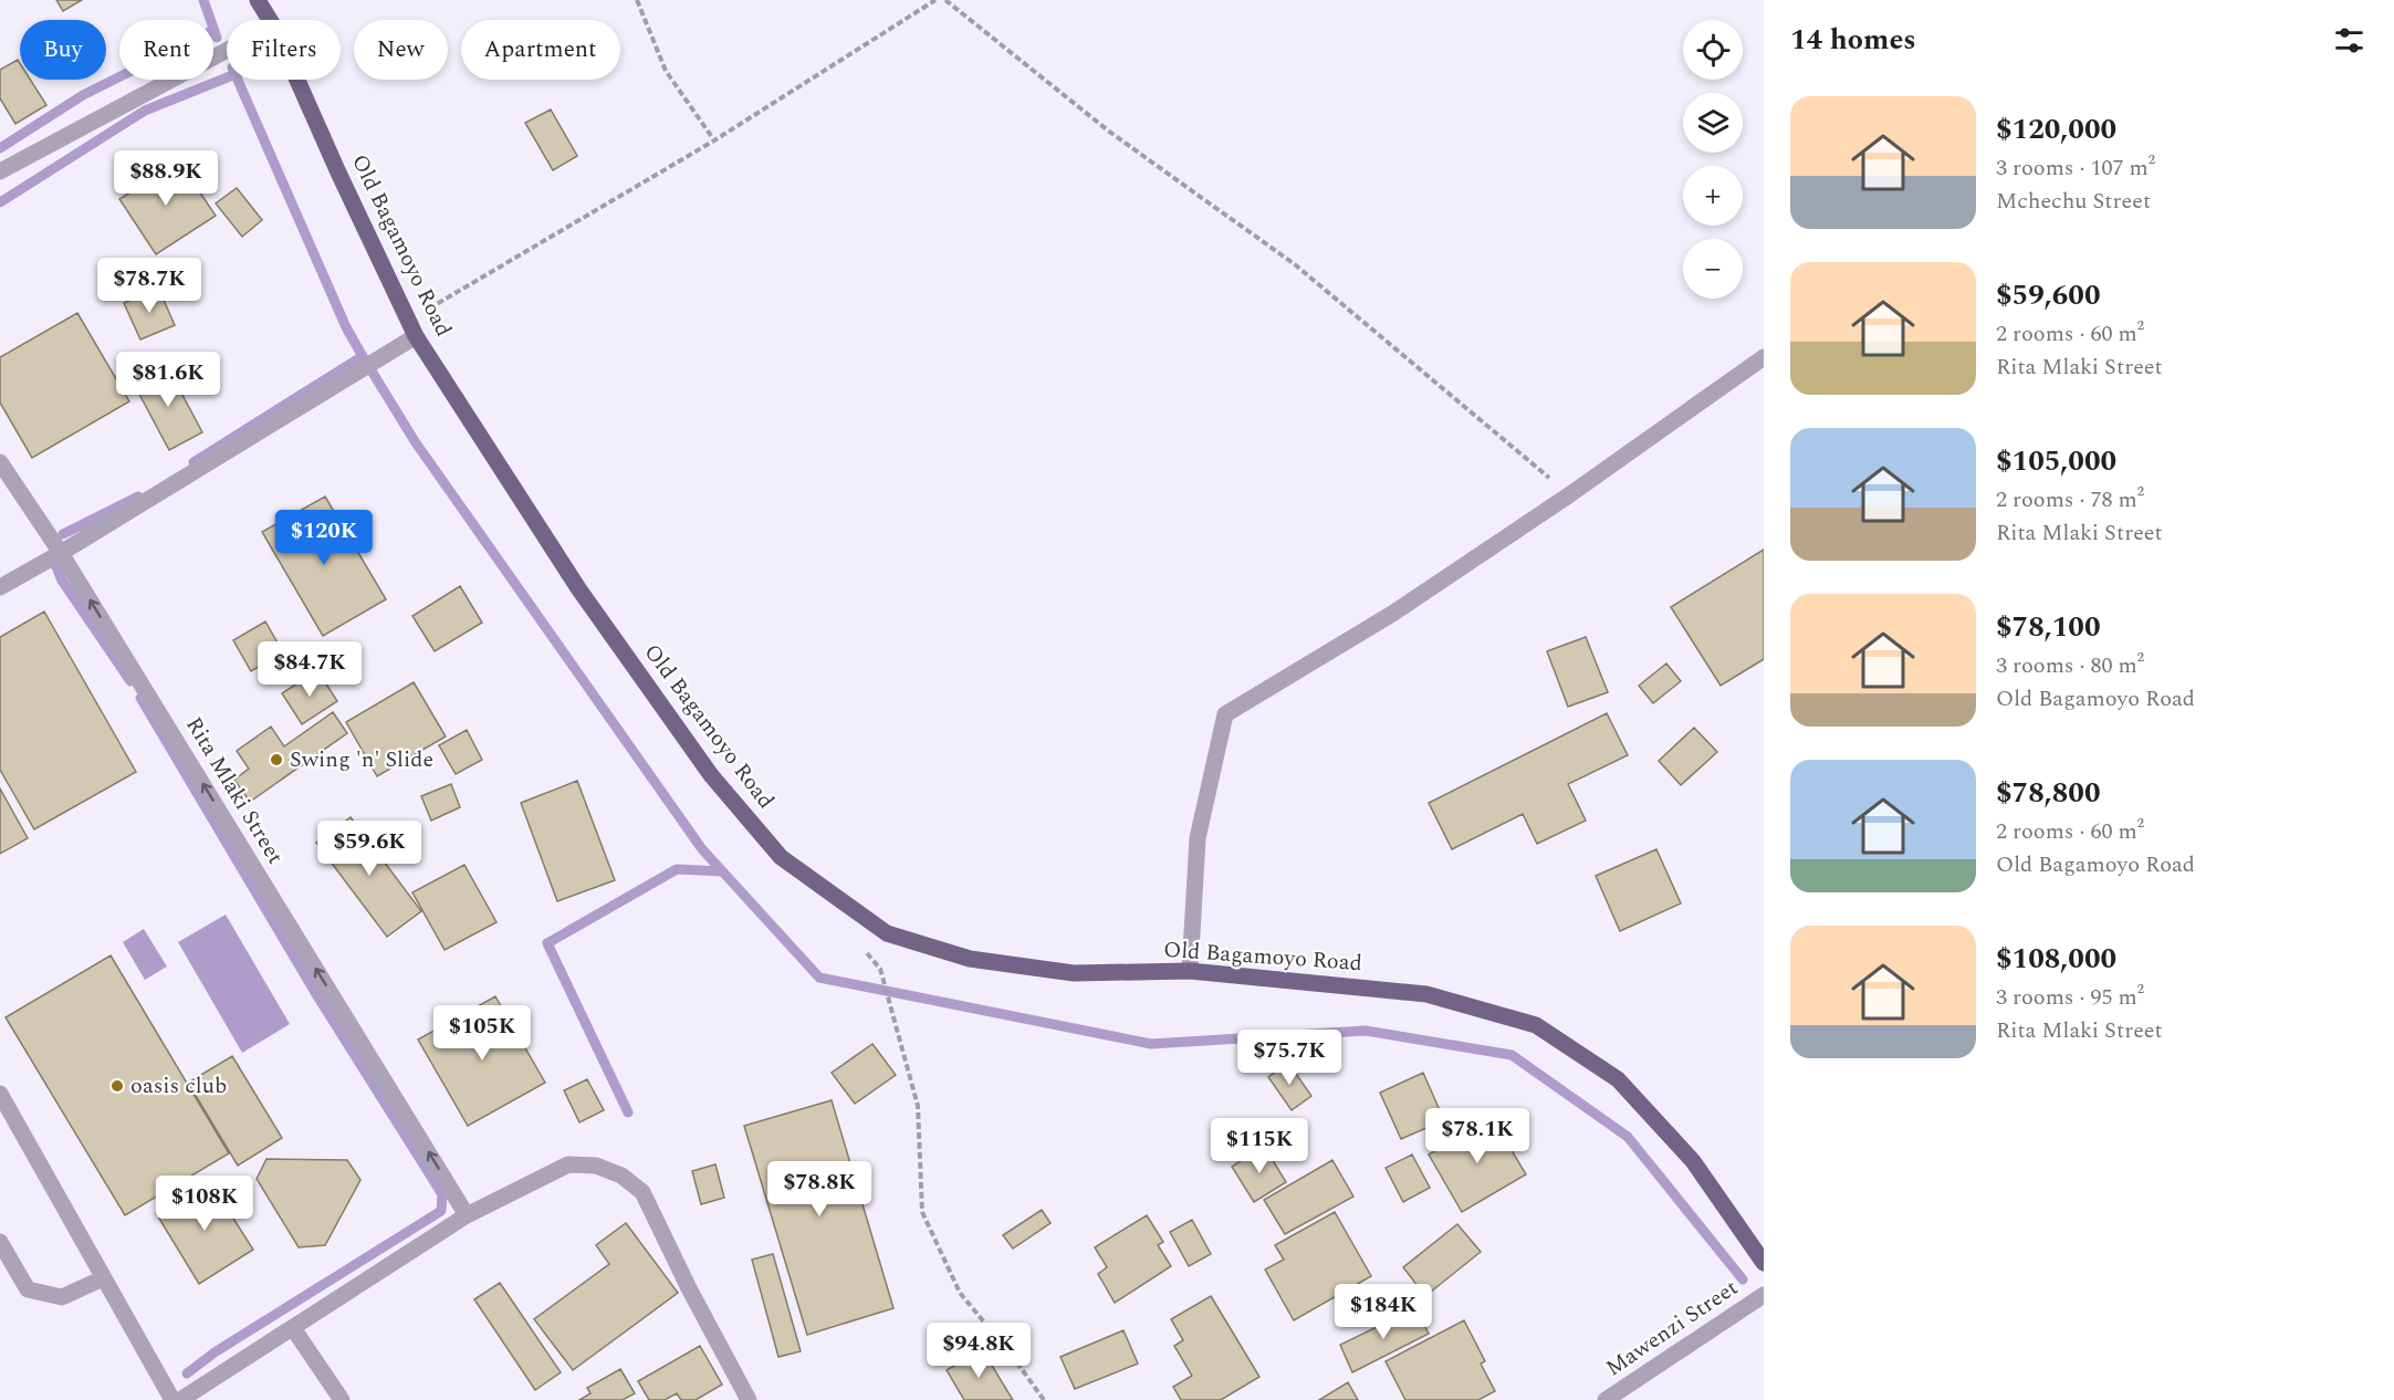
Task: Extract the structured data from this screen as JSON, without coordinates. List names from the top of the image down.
{
  "streets": {
    "main road": ["Old Bagamoyo Road"],
    "street": ["Rita Mlaki Street", "Mawenzi Street"]
  },
  "one_way": ["Rita Mlaki Street"],
  "places": ["Swing 'n' Slide", "oasis club"],
  "page": {
    "heading": "14 homes",
    "map_buttons": ["+", "−"],
    "chip": [
      "Buy",
      "Rent",
      "Filters",
      "New",
      "Apartment"
    ],
    "list": [
      {
        "name": "$120,000",
        "note": "3 rooms · 107 m² · Mchechu Street"
      },
      {
        "name": "$59,600",
        "note": "2 rooms · 60 m² · Rita Mlaki Street"
      },
      {
        "name": "$105,000",
        "note": "2 rooms · 78 m² · Rita Mlaki Street"
      },
      {
        "name": "$78,100",
        "note": "3 rooms · 80 m² · Old Bagamoyo Road"
      },
      {
        "name": "$78,800",
        "note": "2 rooms · 60 m² · Old Bagamoyo Road"
      },
      {
        "name": "$108,000",
        "note": "3 rooms · 95 m² · Rita Mlaki Street"
      }
    ],
    "price": [
      "$88.9K",
      "$78.7K",
      "$81.6K",
      "$120K",
      "$84.7K",
      "$59.6K",
      "$105K",
      "$75.7K",
      "$78.1K",
      "$115K",
      "$78.8K",
      "$108K",
      "$184K",
      "$94.8K"
    ]
  }
}
